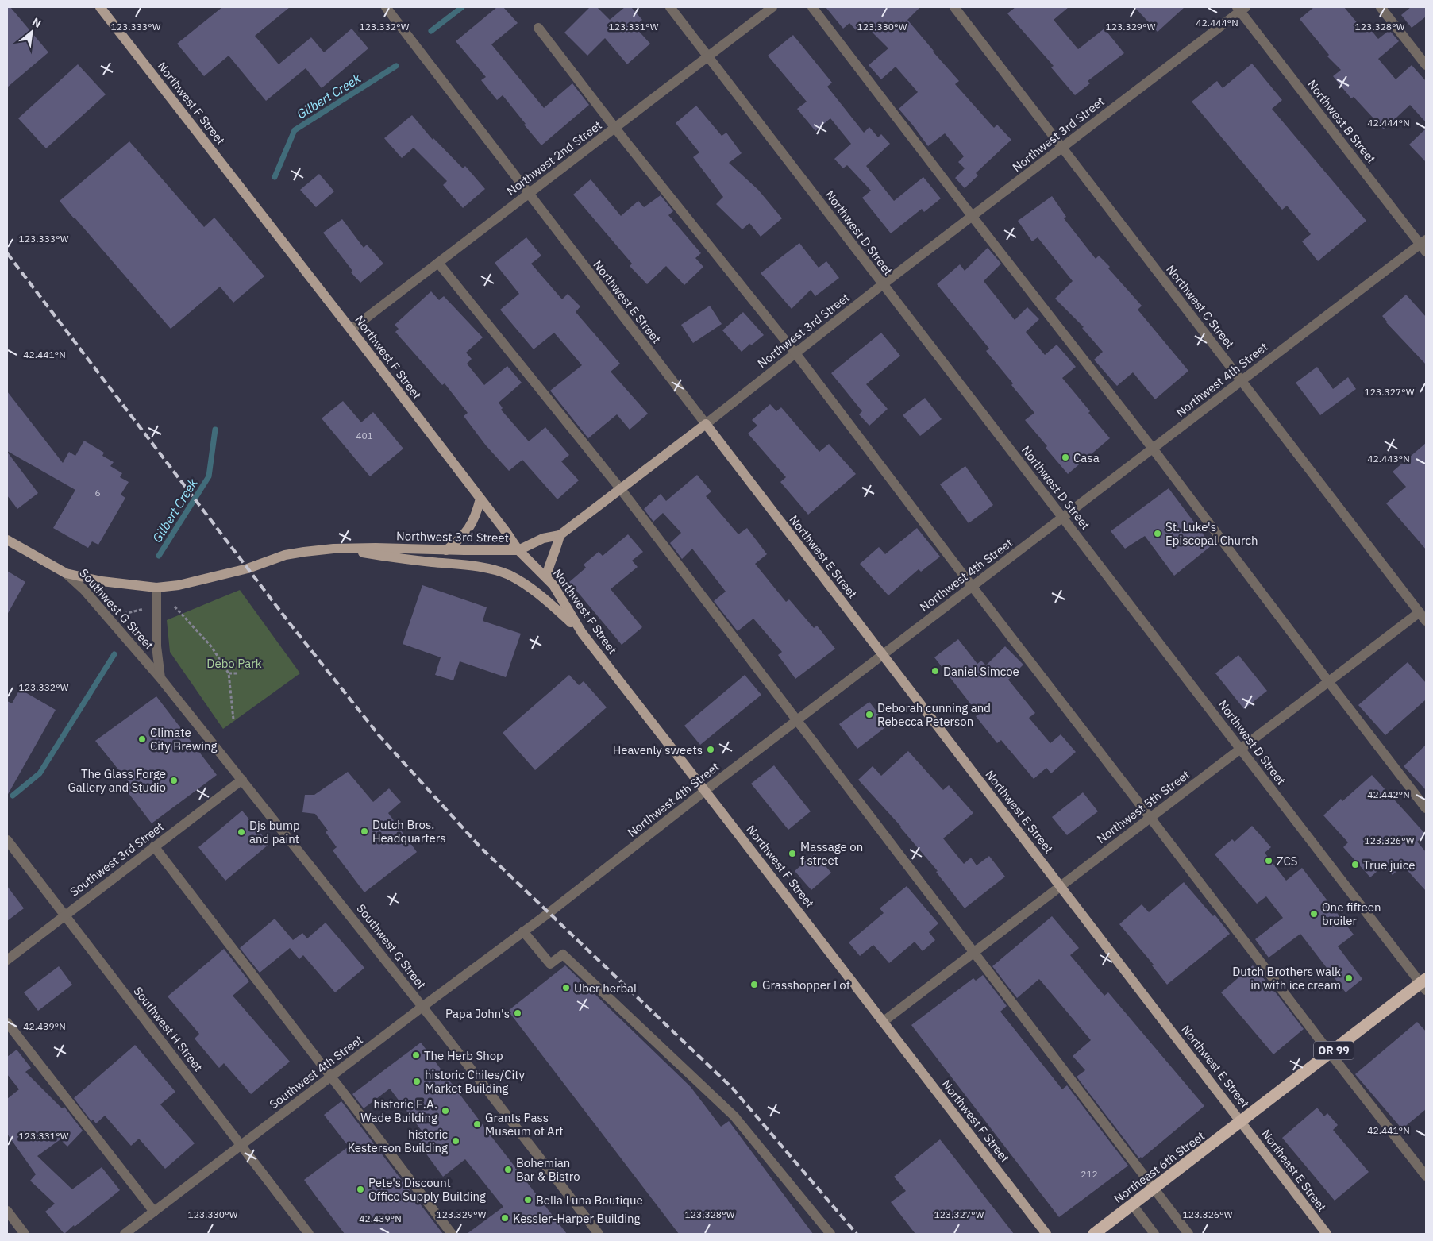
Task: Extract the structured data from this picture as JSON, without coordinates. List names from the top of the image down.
{
  "streets": {
    "highway": ["OR 99", "Northeast 6th Street"],
    "main road": [
      "Northwest F Street",
      "Northwest 3rd Street",
      "Northwest E Street",
      "Southwest G Street",
      "Northeast E Street"
    ],
    "street": [
      "Northwest B Street",
      "Northwest 2nd Street",
      "Northwest D Street",
      "Northwest C Street",
      "Northwest 4th Street",
      "Northwest 5th Street",
      "Southwest 3rd Street",
      "Southwest H Street",
      "Southwest 4th Street"
    ]
  },
  "crossings": [
    ["Northwest F Street", "Northwest 3rd Street"],
    ["Northwest F Street", "Northwest 2nd Street"],
    ["Northwest F Street", "Northwest 4th Street"],
    ["Northwest F Street", "Northwest 5th Street"],
    ["Northwest B Street", "Northwest 3rd Street"],
    ["Northwest B Street", "Northwest 4th Street"],
    ["Northwest 3rd Street", "Northwest D Street"],
    ["Northwest 3rd Street", "Northwest E Street"],
    ["Northwest 3rd Street", "Northwest C Street"],
    ["Northwest 3rd Street", "Southwest G Street"],
    ["Northwest 2nd Street", "Northwest D Street"],
    ["Northwest 2nd Street", "Northwest E Street"],
    ["Northwest D Street", "Northwest 4th Street"],
    ["Northwest D Street", "Northwest 5th Street"],
    ["Northwest D Street", "OR 99"],
    ["Northwest E Street", "Northwest 4th Street"],
    ["Northwest E Street", "Northwest 5th Street"],
    ["Northwest E Street", "OR 99"],
    ["Northwest E Street", "Northeast 6th Street"],
    ["Northwest E Street", "Northeast E Street"],
    ["Northwest C Street", "Northwest 4th Street"],
    ["Northwest C Street", "Northwest 5th Street"],
    ["Northwest 4th Street", "Southwest 4th Street"],
    ["Southwest G Street", "Southwest 3rd Street"],
    ["Southwest G Street", "Southwest 4th Street"],
    ["Southwest 3rd Street", "Southwest H Street"],
    ["Southwest H Street", "Southwest 4th Street"],
    ["OR 99", "Northeast 6th Street"],
    ["OR 99", "Northeast E Street"],
    ["Northeast 6th Street", "Northeast E Street"]
  ],
  "water": ["Gilbert Creek"],
  "parks": ["Debo Park"],
  "places": [
    "Casa",
    "St. Luke's Episcopal Church",
    "Daniel Simcoe",
    "Deborah cunning and Rebecca Peterson",
    "Climate City Brewing",
    "Heavenly sweets",
    "The Glass Forge Gallery and Studio",
    "Dutch Bros. Headquarters",
    "Djs bump and paint",
    "Massage on f street",
    "ZCS",
    "True juice",
    "One fifteen broiler",
    "Dutch Brothers walk in with ice cream",
    "Grasshopper Lot",
    "Uber herbal",
    "Papa John's",
    "The Herb Shop",
    "historic Chiles/City Market Building",
    "historic E.A. Wade Building",
    "Grants Pass Museum of Art",
    "historic Kesterson Building",
    "Bohemian Bar & Bistro",
    "Pete's Discount Office Supply Building",
    "Bella Luna Boutique",
    "Kessler-Harper Building"
  ],
  "house_numbers": ["401", "6", "212"],
  "north": "top right",
  "coordinates": [
    "42.444°N",
    "123.333°W",
    "123.332°W",
    "123.331°W",
    "123.330°W",
    "123.329°W",
    "123.328°W",
    "42.441°N",
    "123.327°W",
    "42.443°N",
    "42.442°N",
    "123.326°W",
    "42.439°N"
  ]
}
